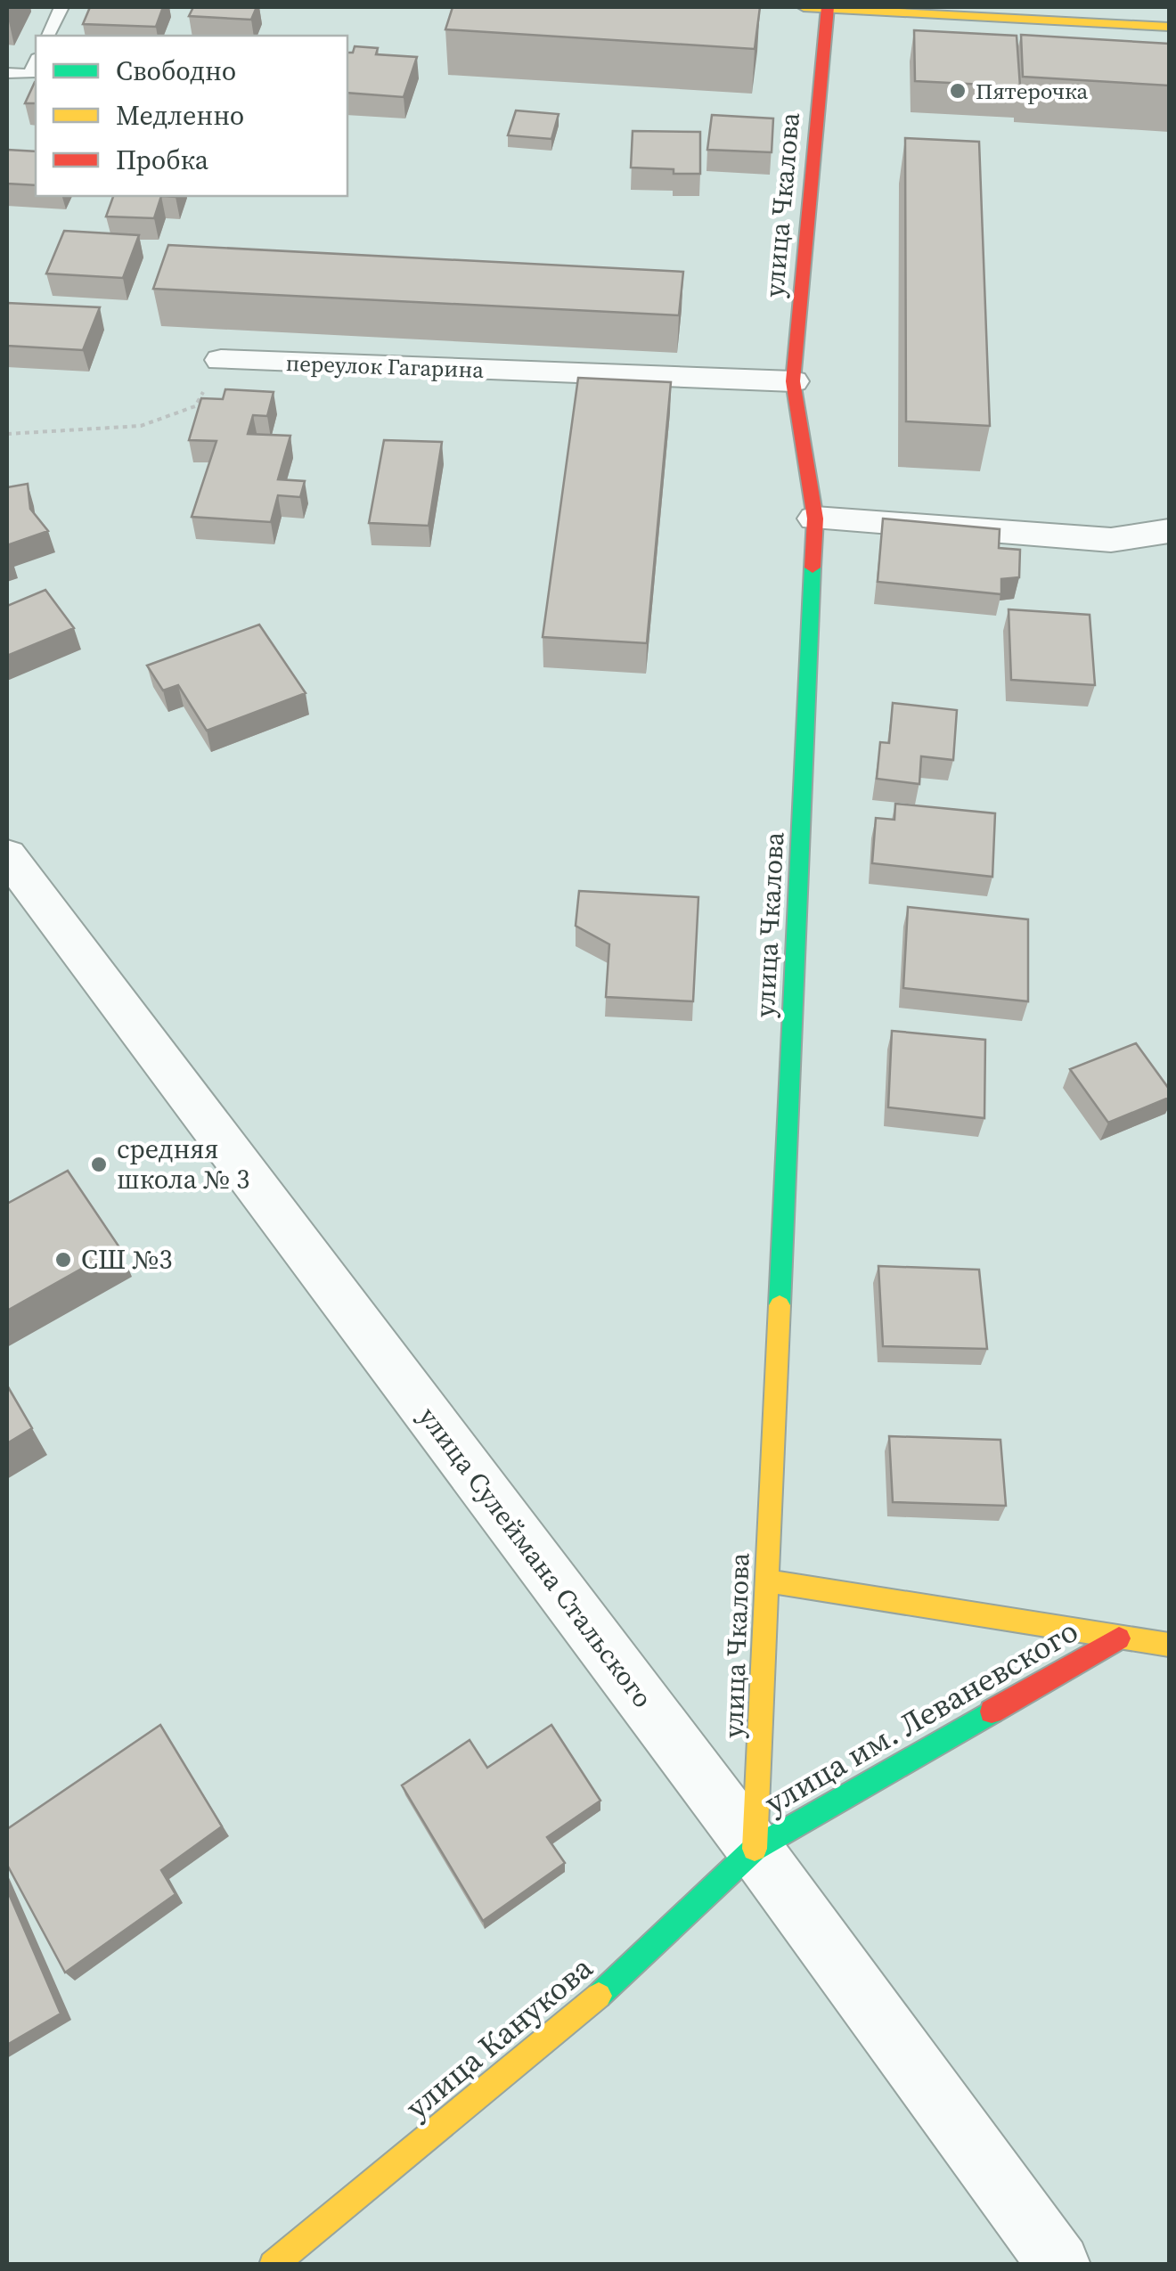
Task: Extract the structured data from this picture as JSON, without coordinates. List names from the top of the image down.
{
  "streets": {
    "street": [
      "улица Чкалова",
      "переулок Гагарина",
      "улица Сулеймана Стальского",
      "улица им. Леваневского",
      "улица Канукова"
    ]
  },
  "crossings": [
    ["улица Чкалова", "переулок Гагарина"],
    ["улица Чкалова", "улица Сулеймана Стальского"],
    ["улица Чкалова", "улица им. Леваневского"],
    ["улица Чкалова", "улица Канукова"],
    ["улица Сулеймана Стальского", "улица им. Леваневского"],
    ["улица Сулеймана Стальского", "улица Канукова"],
    ["улица им. Леваневского", "улица Канукова"]
  ],
  "places": ["Пятерочка", "средняя школа № 3", "СШ №3"],
  "legend": ["Свободно", "Медленно", "Пробка"]
}
